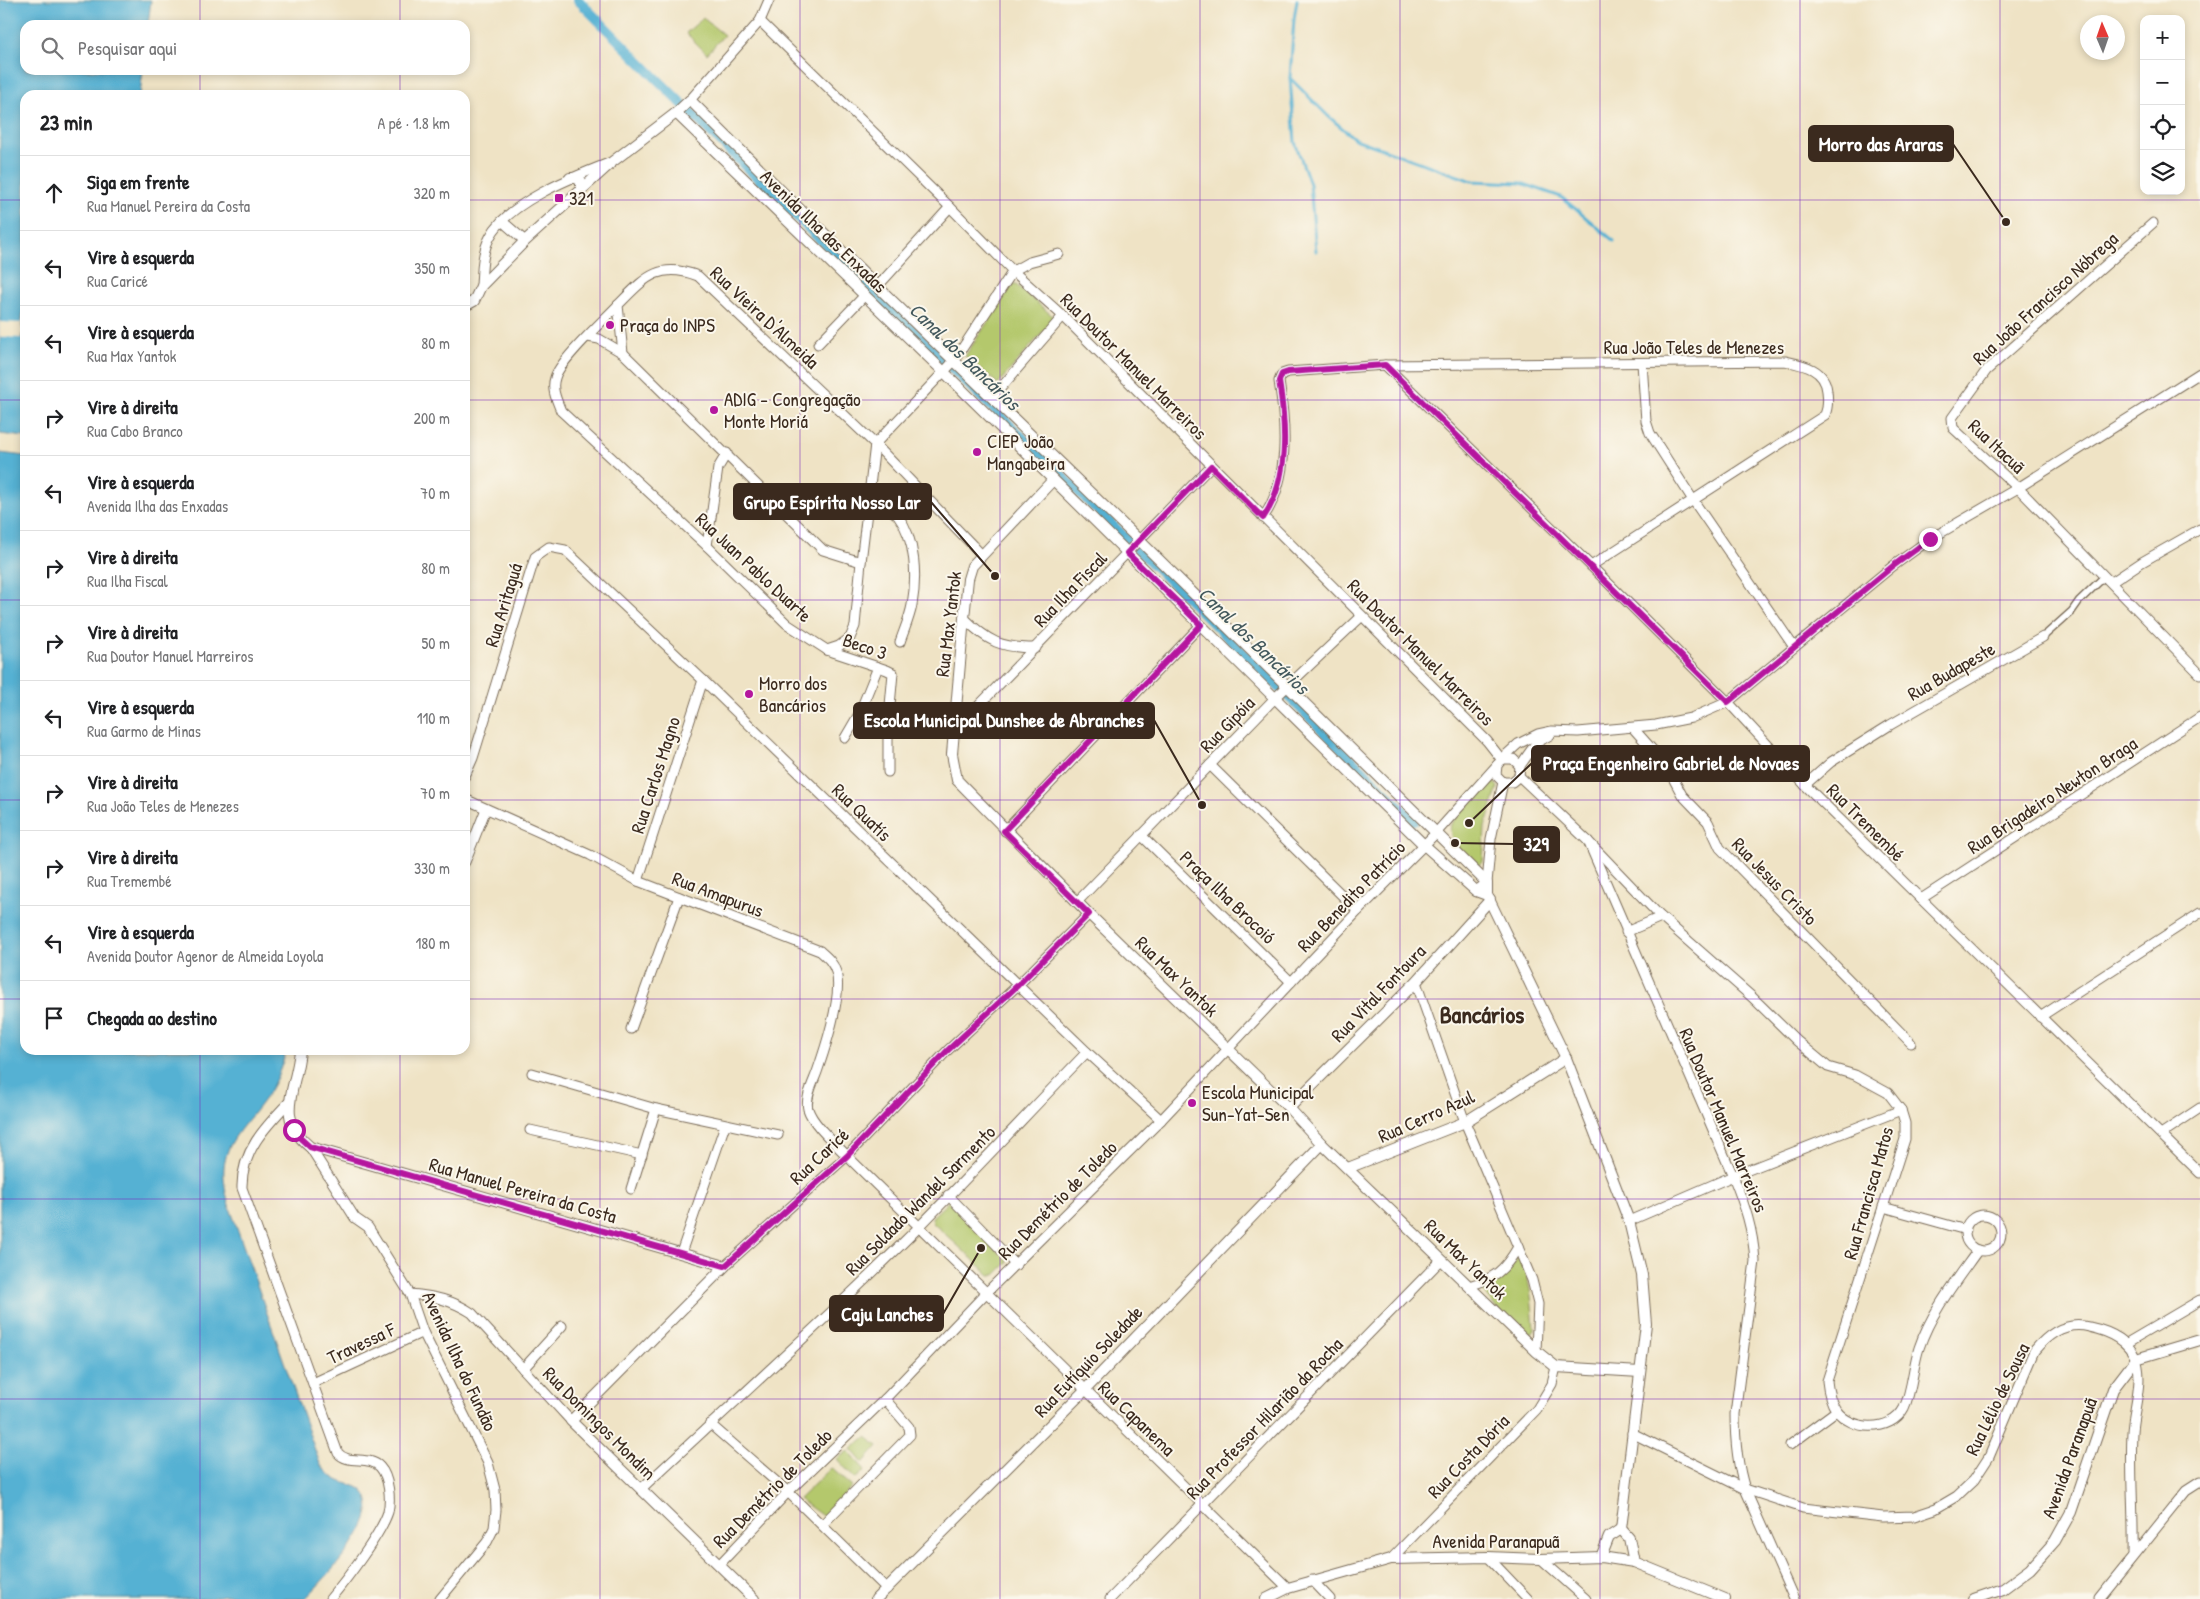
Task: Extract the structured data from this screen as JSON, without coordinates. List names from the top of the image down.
{
  "streets": {
    "street": [
      "Avenida Ilha das Enxadas",
      "Rua João Francisco Nóbrega",
      "Rua Vieira D'Almeida",
      "Rua João Teles de Menezes",
      "Rua Doutor Manuel Marreiros",
      "Rua Itacuã",
      "Rua Juan Pablo Duarte",
      "Rua Ilha Fiscal",
      "Rua Aritaguá",
      "Rua Max Yantok",
      "Beco 3",
      "Rua Budapeste",
      "Rua Gipóia",
      "Rua Carlos Magno",
      "Rua Brigadeiro Newton Braga",
      "Rua Quatís",
      "Rua Tremembé",
      "Rua Jesus Cristo",
      "Rua Amapurus",
      "Rua Benedito Patrício",
      "Praça Ilha Brocoió",
      "Rua Vital Fontoura",
      "Rua Cerro Azul",
      "Rua Caricé",
      "Rua Manuel Pereira da Costa",
      "Rua Francisca Matos",
      "Rua Soldado Wandel Sarmento",
      "Rua Demétrio de Toledo",
      "Travessa F",
      "Avenida Ilha do Fundão",
      "Rua Eutíquio Soledade",
      "Rua Lélio de Sousa",
      "Rua Capanema",
      "Rua Professor Hilarião da Rocha",
      "Rua Domingos Mondim",
      "Rua Costa Dória",
      "Avenida Paranapuã"
    ]
  },
  "crossings": [
    ["Avenida Ilha das Enxadas", "Rua Ilha Fiscal"],
    ["Avenida Ilha das Enxadas", "Rua Max Yantok"],
    ["Avenida Ilha das Enxadas", "Rua Gipóia"],
    ["Avenida Ilha das Enxadas", "Rua Benedito Patrício"],
    ["Avenida Ilha das Enxadas", "Rua Vital Fontoura"],
    ["Rua João Francisco Nóbrega", "Rua Itacuã"],
    ["Rua Vieira D'Almeida", "Rua Juan Pablo Duarte"],
    ["Rua Vieira D'Almeida", "Rua Max Yantok"],
    ["Rua João Teles de Menezes", "Rua Doutor Manuel Marreiros"],
    ["Rua João Teles de Menezes", "Rua Tremembé"],
    ["Rua Doutor Manuel Marreiros", "Rua Ilha Fiscal"],
    ["Rua Doutor Manuel Marreiros", "Rua Gipóia"],
    ["Rua Doutor Manuel Marreiros", "Rua Benedito Patrício"],
    ["Rua Doutor Manuel Marreiros", "Rua Francisca Matos"],
    ["Rua Doutor Manuel Marreiros", "Rua Lélio de Sousa"],
    ["Rua Itacuã", "Rua Budapeste"],
    ["Rua Itacuã", "Rua Benedito Patrício"],
    ["Rua Juan Pablo Duarte", "Beco 3"],
    ["Rua Ilha Fiscal", "Rua Max Yantok"],
    ["Rua Aritaguá", "Rua Quatís"],
    ["Rua Max Yantok", "Rua Gipóia"],
    ["Rua Max Yantok", "Rua Benedito Patrício"],
    ["Rua Max Yantok", "Rua Vital Fontoura"],
    ["Rua Max Yantok", "Rua Cerro Azul"],
    ["Rua Max Yantok", "Rua Caricé"],
    ["Rua Max Yantok", "Rua Demétrio de Toledo"],
    ["Rua Max Yantok", "Rua Eutíquio Soledade"],
    ["Rua Max Yantok", "Rua Professor Hilarião da Rocha"],
    ["Rua Max Yantok", "Rua Costa Dória"],
    ["Rua Budapeste", "Rua Tremembé"],
    ["Rua Gipóia", "Praça Ilha Brocoió"],
    ["Rua Carlos Magno", "Rua Quatís"],
    ["Rua Carlos Magno", "Rua Amapurus"],
    ["Rua Brigadeiro Newton Braga", "Rua Tremembé"],
    ["Rua Quatís", "Rua Caricé"],
    ["Rua Quatís", "Rua Soldado Wandel Sarmento"],
    ["Rua Quatís", "Rua Demétrio de Toledo"],
    ["Rua Tremembé", "Rua Benedito Patrício"],
    ["Rua Jesus Cristo", "Rua Benedito Patrício"],
    ["Rua Amapurus", "Rua Capanema"],
    ["Rua Benedito Patrício", "Praça Ilha Brocoió"],
    ["Rua Benedito Patrício", "Rua Demétrio de Toledo"],
    ["Rua Caricé", "Rua Manuel Pereira da Costa"],
    ["Rua Caricé", "Rua Capanema"],
    ["Rua Caricé", "Rua Domingos Mondim"],
    ["Rua Manuel Pereira da Costa", "Avenida Ilha do Fundão"],
    ["Rua Soldado Wandel Sarmento", "Rua Capanema"],
    ["Rua Soldado Wandel Sarmento", "Rua Domingos Mondim"],
    ["Rua Demétrio de Toledo", "Rua Capanema"],
    ["Rua Demétrio de Toledo", "Rua Domingos Mondim"],
    ["Travessa F", "Avenida Ilha do Fundão"],
    ["Avenida Ilha do Fundão", "Rua Domingos Mondim"],
    ["Rua Eutíquio Soledade", "Rua Capanema"],
    ["Rua Lélio de Sousa", "Avenida Paranapuã"],
    ["Rua Capanema", "Rua Professor Hilarião da Rocha"],
    ["Rua Capanema", "Avenida Paranapuã"],
    ["Rua Costa Dória", "Avenida Paranapuã"]
  ],
  "districts": ["Bancários"],
  "water": ["Canal dos Bancários"],
  "places": {
    "transit": ["321"],
    "other": [
      "Morro das Araras",
      "Praça do INPS",
      "ADIG - Congregação Monte Moriá",
      "CIEP João Mangabeira",
      "Grupo Espírita Nosso Lar",
      "Morro dos Bancários",
      "Escola Municipal Dunshee de Abranches",
      "Praça Engenheiro Gabriel de Novaes",
      "329",
      "Escola Municipal Sun-Yat-Sen",
      "Caju Lanches"
    ]
  },
  "north": "top",
  "page": {
    "map_buttons": ["+", "−"],
    "search": "Pesquisar aqui",
    "heading": ["23 min", "A pé · 1.8 km"],
    "list": [
      ["Siga em frente", "Rua Manuel Pereira da Costa", "320 m"],
      ["Vire à esquerda", "Rua Caricé", "350 m"],
      ["Vire à esquerda", "Rua Max Yantok", "80 m"],
      ["Vire à direita", "Rua Cabo Branco", "200 m"],
      ["Vire à esquerda", "Avenida Ilha das Enxadas", "70 m"],
      ["Vire à direita", "Rua Ilha Fiscal", "80 m"],
      ["Vire à direita", "Rua Doutor Manuel Marreiros", "50 m"],
      ["Vire à esquerda", "Rua Garmo de Minas", "110 m"],
      ["Vire à direita", "Rua João Teles de Menezes", "70 m"],
      ["Vire à direita", "Rua Tremembé", "330 m"],
      ["Vire à esquerda", "Avenida Doutor Agenor de Almeida Loyola", "180 m"],
      "Chegada ao destino"
    ]
  }
}
